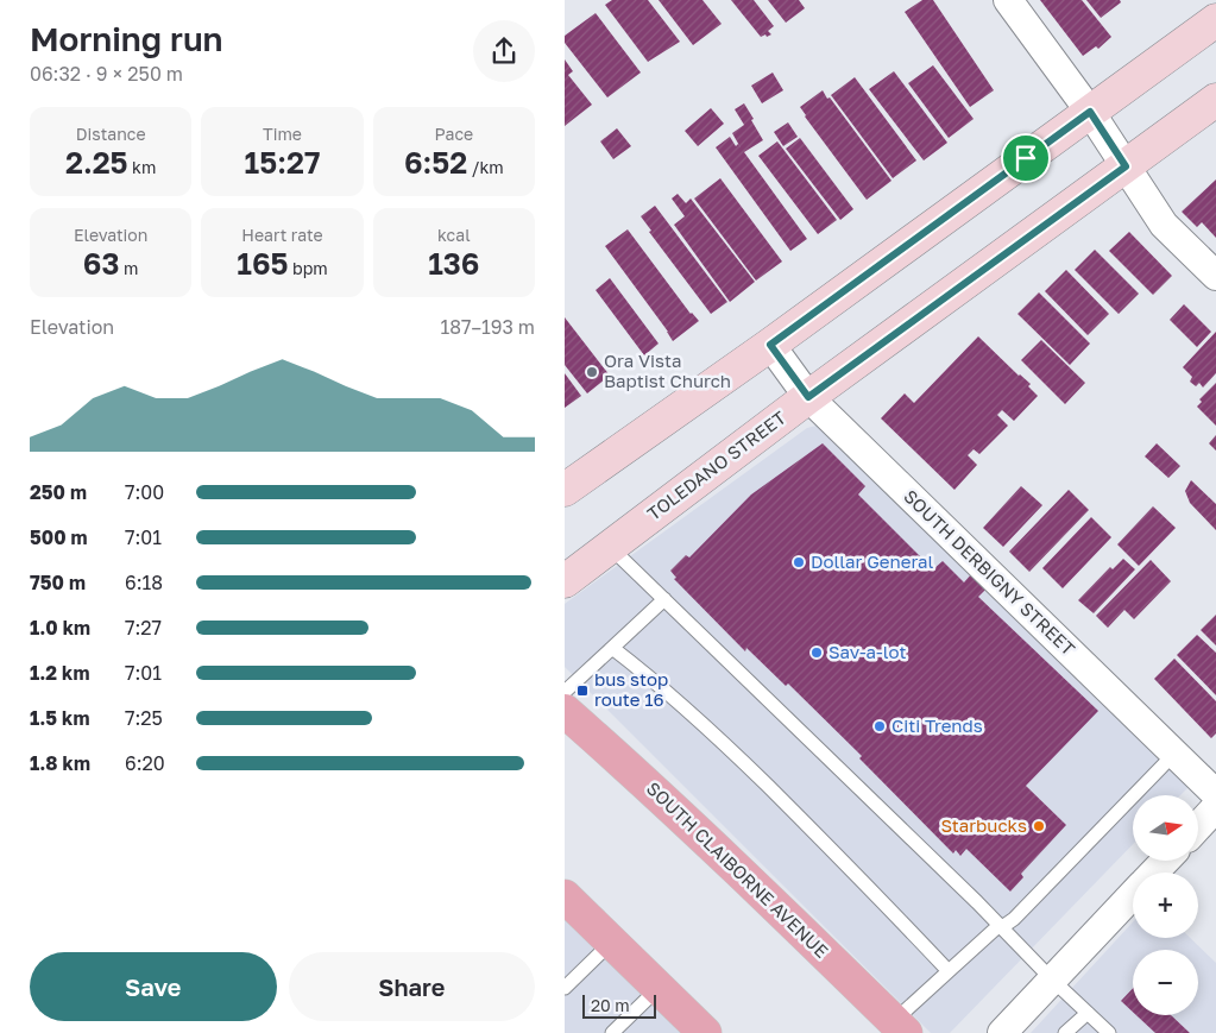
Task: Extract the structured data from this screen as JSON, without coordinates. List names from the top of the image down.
{
  "streets": {
    "main road": ["SOUTH CLAIBORNE AVENUE"],
    "street": ["TOLEDANO STREET", "SOUTH DERBIGNY STREET"]
  },
  "crossings": [
    ["TOLEDANO STREET", "SOUTH DERBIGNY STREET"]
  ],
  "places": {
    "other": [
      "Ora Vista Baptist Church",
      "Dollar General",
      "Sav-a-lot",
      "Citi Trends",
      "Starbucks"
    ],
    "transit": ["bus stop route 16"]
  },
  "scale_bar": "20 m",
  "north": "right",
  "page": {
    "heading": ["Morning run", "06:32 · 9 × 250 m"],
    "stats": [
      ["Distance", "2.25 km"],
      ["Time", "15:27"],
      ["Pace", "6:52 /km"],
      ["Elevation", "63 m"],
      ["Heart rate", "165 bpm"],
      ["kcal", "136"]
    ],
    "chart": ["Elevation", "187–193 m"],
    "list": [
      {
        "name": "250 m",
        "note": "7:00"
      },
      {
        "name": "500 m",
        "note": "7:01"
      },
      {
        "name": "750 m",
        "note": "6:18"
      },
      {
        "name": "1.0 km",
        "note": "7:27"
      },
      {
        "name": "1.2 km",
        "note": "7:01"
      },
      {
        "name": "1.5 km",
        "note": "7:25"
      },
      {
        "name": "1.8 km",
        "note": "6:20"
      }
    ],
    "map_buttons": ["+", "−"],
    "buttons": ["Save", "Share"],
    "scale": "20 m"
  }
}
